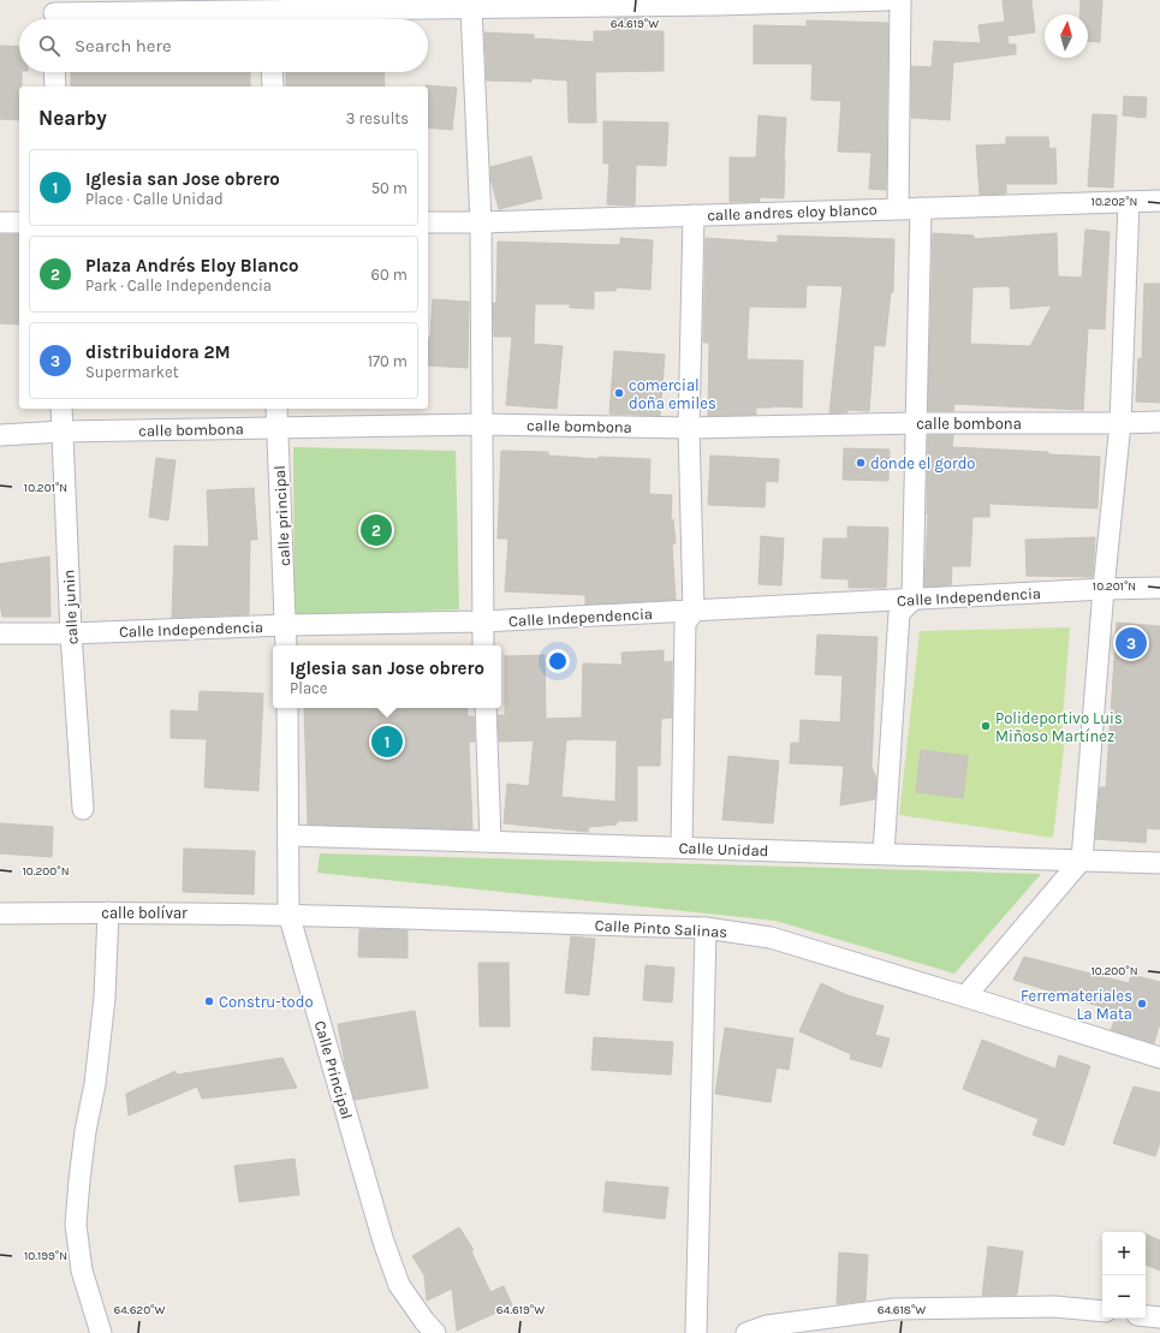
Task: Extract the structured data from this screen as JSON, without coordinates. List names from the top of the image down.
{
  "streets": {
    "street": [
      "calle andres eloy blanco",
      "calle bombona",
      "calle principal",
      "Calle Independencia",
      "calle junin",
      "Calle Unidad",
      "calle bolívar",
      "Calle Pinto Salinas",
      "Calle Principal"
    ]
  },
  "crossings": [
    ["calle bombona", "calle principal"],
    ["calle bombona", "calle junin"],
    ["calle principal", "Calle Independencia"],
    ["Calle Independencia", "calle junin"],
    ["Calle Unidad", "Calle Principal"],
    ["calle bolívar", "Calle Pinto Salinas"],
    ["calle bolívar", "Calle Principal"],
    ["Calle Pinto Salinas", "Calle Principal"]
  ],
  "places": [
    "comercial doña emiles",
    "donde el gordo",
    "Polideportivo Luis Miñoso Martínez",
    "Constru-todo",
    "Ferremateriales La Mata"
  ],
  "north": "top",
  "page": {
    "search": "Search here",
    "heading": ["Nearby", "3 results"],
    "list": [
      {
        "mark": "1",
        "name": "Iglesia san Jose obrero",
        "note": "Place · Calle Unidad",
        "value": "50 m"
      },
      {
        "mark": "2",
        "name": "Plaza Andrés Eloy Blanco",
        "note": "Park · Calle Independencia",
        "value": "60 m"
      },
      {
        "mark": "3",
        "name": "distribuidora 2M",
        "note": "Supermarket",
        "value": "170 m"
      }
    ],
    "pins": ["2", "3", "1"],
    "popup": ["Iglesia san Jose obrero", "Place"],
    "map_buttons": ["+", "−"]
  },
  "coordinates": [
    "64.619°W",
    "10.202°N",
    "10.201°N",
    "10.200°N",
    "10.199°N",
    "64.620°W",
    "64.618°W"
  ]
}
